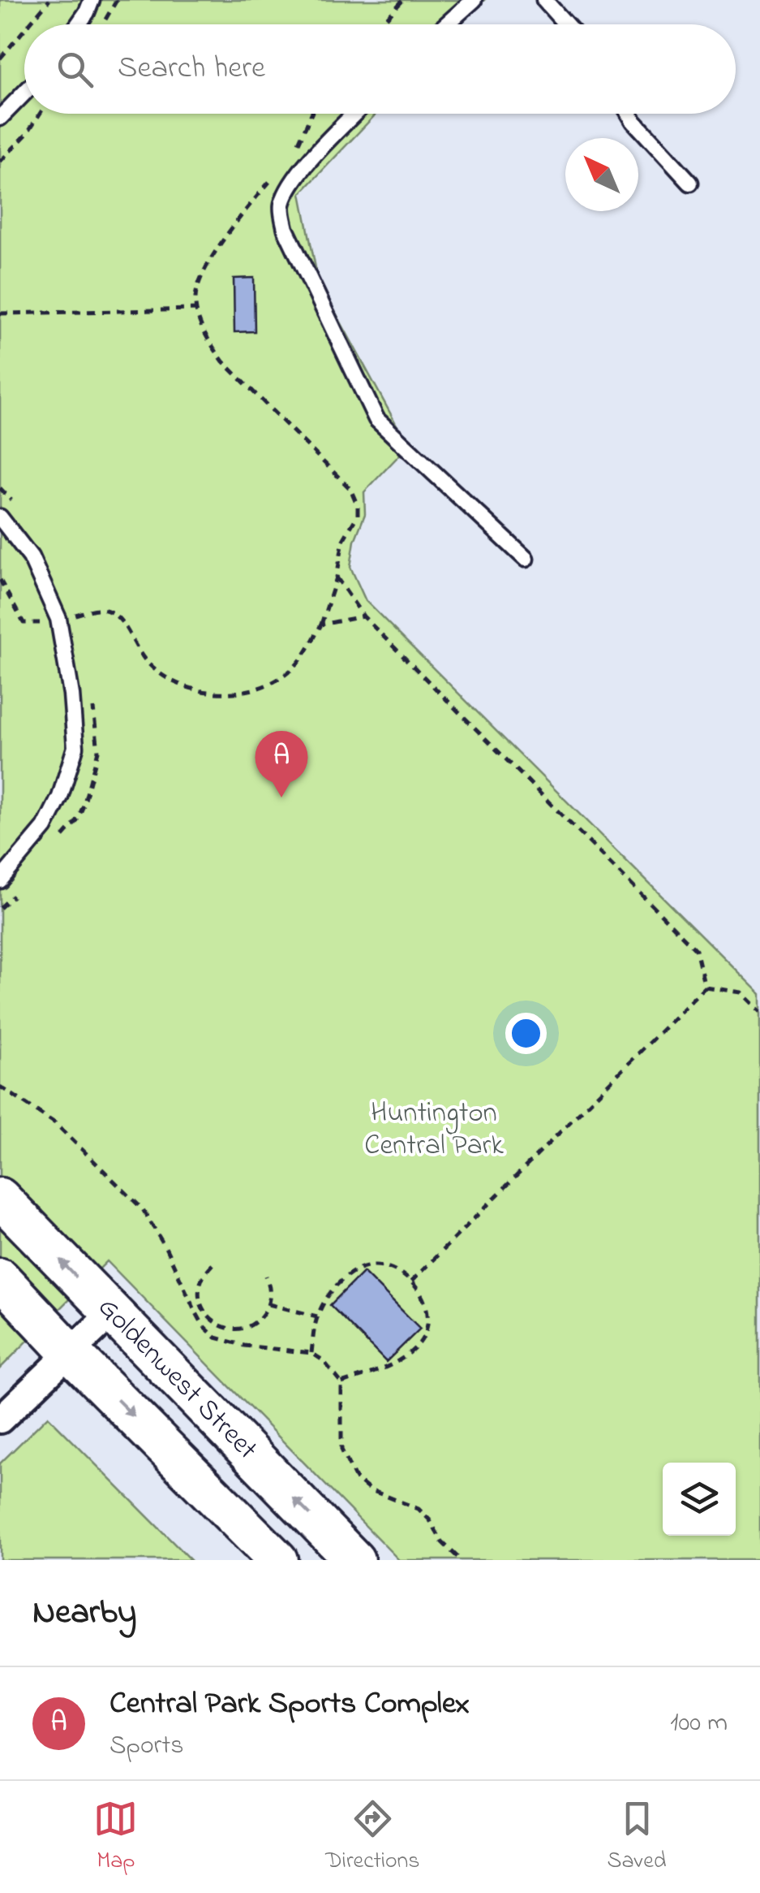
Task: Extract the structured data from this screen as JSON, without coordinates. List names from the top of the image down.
{
  "streets": {
    "main road": ["Goldenwest Street"]
  },
  "parks": ["Huntington Central Park"],
  "north": "top left",
  "page": {
    "search": "Search here",
    "pins": "A",
    "heading": "Nearby",
    "list": [
      {
        "mark": "A",
        "name": "Central Park Sports Complex",
        "note": "Sports",
        "value": "100 m"
      }
    ],
    "nav": ["Map", "Directions", "Saved"]
  }
}
